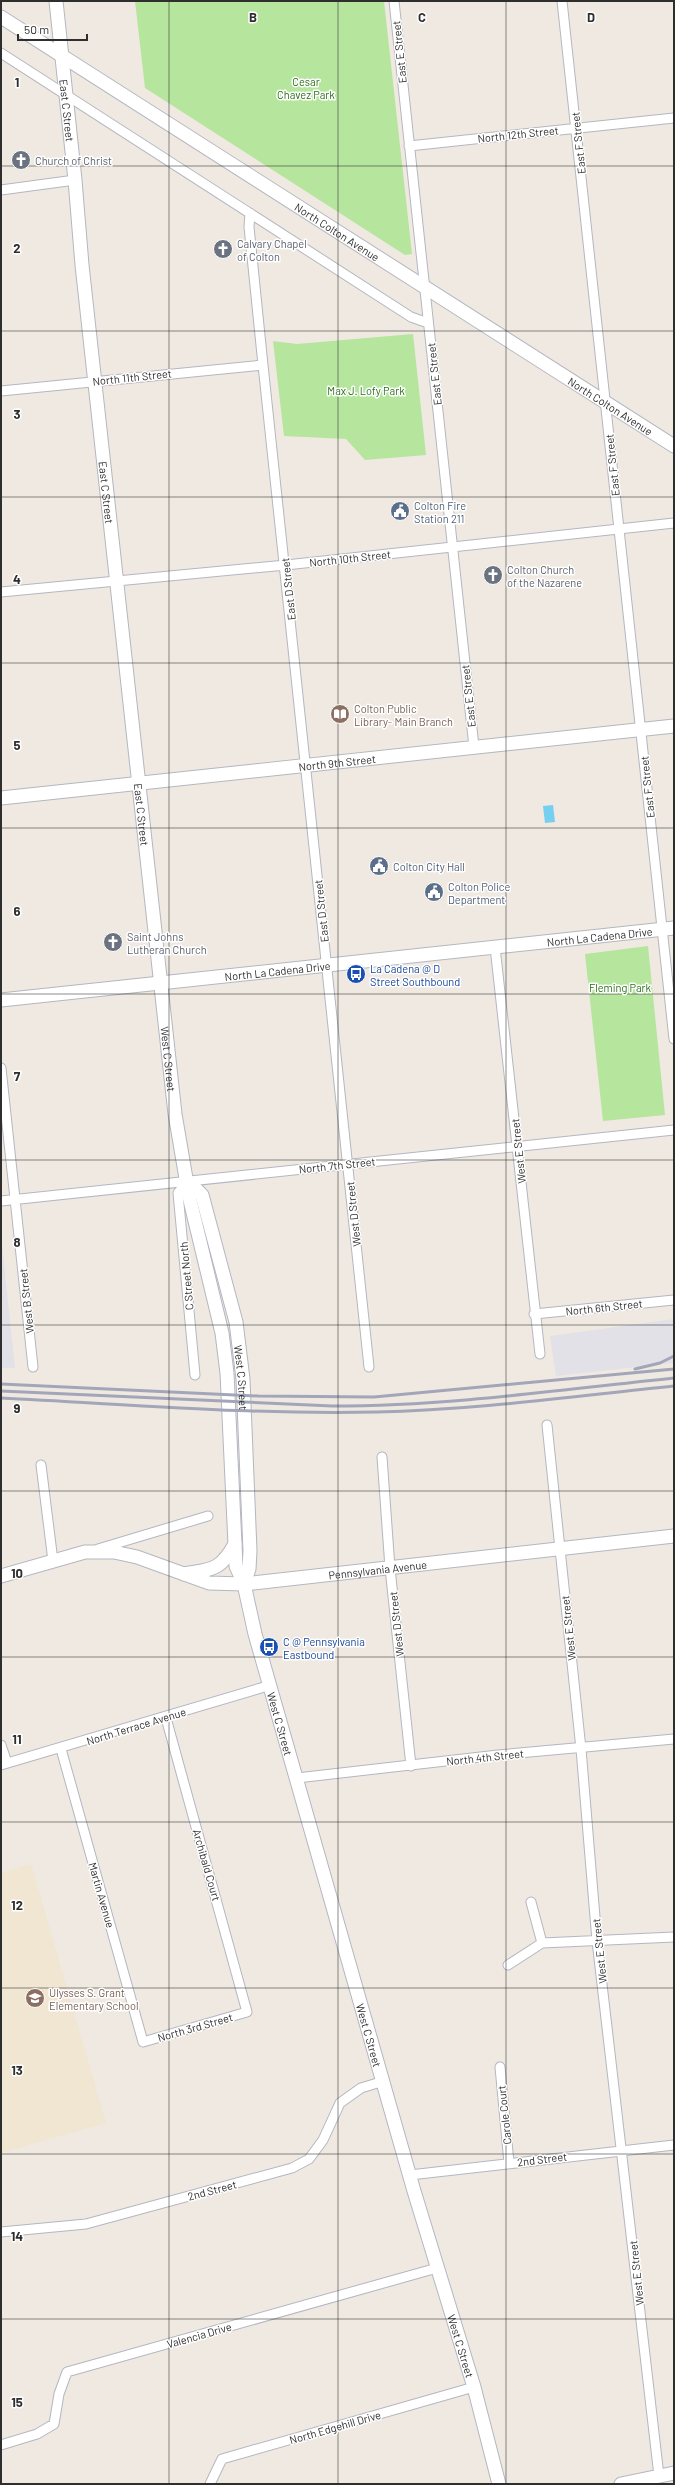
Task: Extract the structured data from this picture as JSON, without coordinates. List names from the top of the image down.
{
  "streets": {
    "street": [
      "East E Street",
      "East C Street",
      "North 12th Street",
      "East F Street",
      "North Colton Avenue",
      "North 11th Street",
      "North 10th Street",
      "East D Street",
      "North 9th Street",
      "North La Cadena Drive",
      "West C Street",
      "West E Street",
      "North 7th Street",
      "West D Street",
      "C Street North",
      "West B Street",
      "North 6th Street",
      "Pennsylvania Avenue",
      "North Terrace Avenue",
      "North 4th Street",
      "Archibald Court",
      "Martin Avenue",
      "North 3rd Street",
      "Carole Court",
      "2nd Street",
      "Valencia Drive",
      "North Edgehill Drive"
    ]
  },
  "crossings": [
    ["East E Street", "North 12th Street"],
    ["East E Street", "North Colton Avenue"],
    ["East E Street", "North 10th Street"],
    ["East E Street", "North 9th Street"],
    ["East C Street", "North Colton Avenue"],
    ["East C Street", "North 11th Street"],
    ["East C Street", "North 10th Street"],
    ["East C Street", "North 9th Street"],
    ["East C Street", "North La Cadena Drive"],
    ["East C Street", "West C Street"],
    ["North 12th Street", "East F Street"],
    ["East F Street", "North Colton Avenue"],
    ["East F Street", "North 10th Street"],
    ["East F Street", "North 9th Street"],
    ["East F Street", "North La Cadena Drive"],
    ["North 11th Street", "East D Street"],
    ["North 10th Street", "East D Street"],
    ["East D Street", "North 9th Street"],
    ["East D Street", "North La Cadena Drive"],
    ["East D Street", "West D Street"],
    ["North La Cadena Drive", "West C Street"],
    ["North La Cadena Drive", "West E Street"],
    ["North La Cadena Drive", "West D Street"],
    ["West C Street", "North 7th Street"],
    ["West C Street", "C Street North"],
    ["West C Street", "Pennsylvania Avenue"],
    ["West C Street", "North Terrace Avenue"],
    ["West C Street", "North 4th Street"],
    ["West C Street", "2nd Street"],
    ["West C Street", "Valencia Drive"],
    ["West C Street", "North Edgehill Drive"],
    ["West E Street", "North 7th Street"],
    ["West E Street", "North 6th Street"],
    ["West E Street", "Pennsylvania Avenue"],
    ["West E Street", "North 4th Street"],
    ["West E Street", "2nd Street"],
    ["North 7th Street", "West D Street"],
    ["North 7th Street", "C Street North"],
    ["North 7th Street", "West B Street"],
    ["West D Street", "Pennsylvania Avenue"],
    ["West D Street", "North 4th Street"],
    ["North Terrace Avenue", "Archibald Court"],
    ["North Terrace Avenue", "Martin Avenue"],
    ["Archibald Court", "North 3rd Street"],
    ["Martin Avenue", "North 3rd Street"],
    ["Carole Court", "2nd Street"]
  ],
  "parks": ["Cesar Chavez Park", "Max J. Lofy Park", "Fleming Park"],
  "places": {
    "church": [
      "Church of Christ",
      "Calvary Chapel of Colton",
      "Colton Church of the Nazarene",
      "Saint Johns Lutheran Church"
    ],
    "public building": ["Colton Fire Station 211", "Colton City Hall", "Colton Police Department"],
    "library": ["Colton Public Library- Main Branch"],
    "bus stop": ["La Cadena @ D Street Southbound", "C @ Pennsylvania Eastbound"],
    "school or university": ["Ulysses S. Grant Elementary School"]
  },
  "scale_bar": "50 m",
  "grid": {
    "columns": ["B", "C", "D"],
    "rows": [
      "1",
      "2",
      "3",
      "4",
      "5",
      "6",
      "7",
      "8",
      "9",
      "10",
      "11",
      "12",
      "13",
      "14",
      "15"
    ]
  }
}
